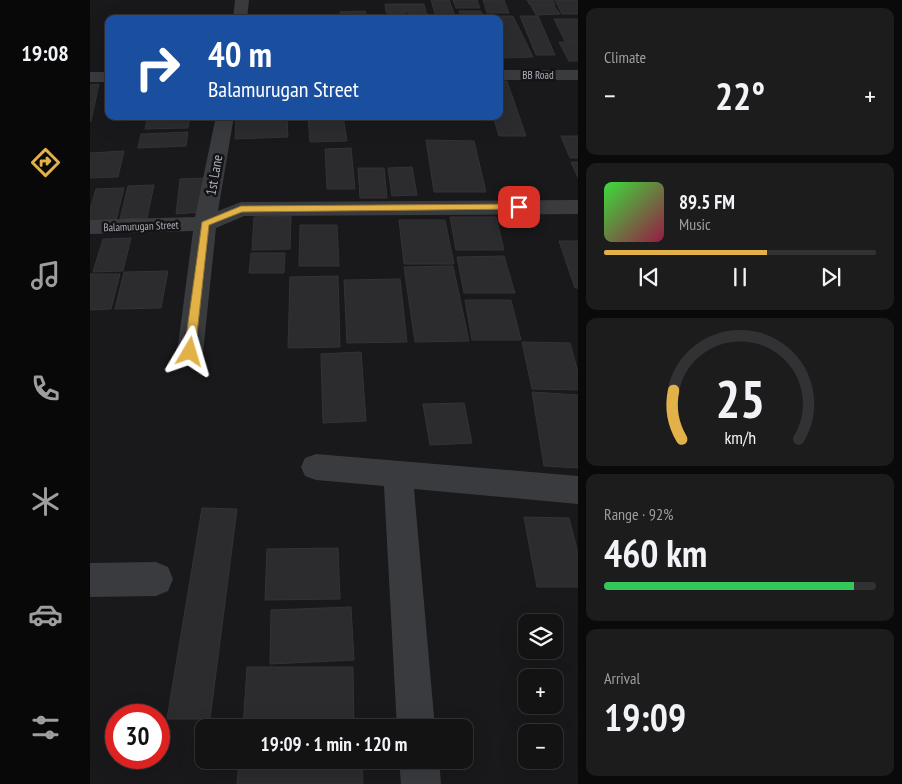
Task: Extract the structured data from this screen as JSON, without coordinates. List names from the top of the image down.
{
  "streets": {
    "street": ["BB Road", "1st Lane", "Balamurugan Street"]
  },
  "crossings": [
    ["1st Lane", "Balamurugan Street"]
  ],
  "page": {
    "tabs": "19:08",
    "tile": [
      "Climate",
      ["Range · 92%", "460 km"],
      ["Arrival", "19:09"]
    ],
    "turn": ["40 m", "Balamurugan Street"],
    "heat": ["−", "22°", "+"],
    "song": ["89.5 FM", "Music"],
    "map_buttons": ["+", "−"],
    "limit": "30",
    "trip": "19:09 · 1 min · 120 m",
    "gauge": ["25", "km/h"]
  }
}
